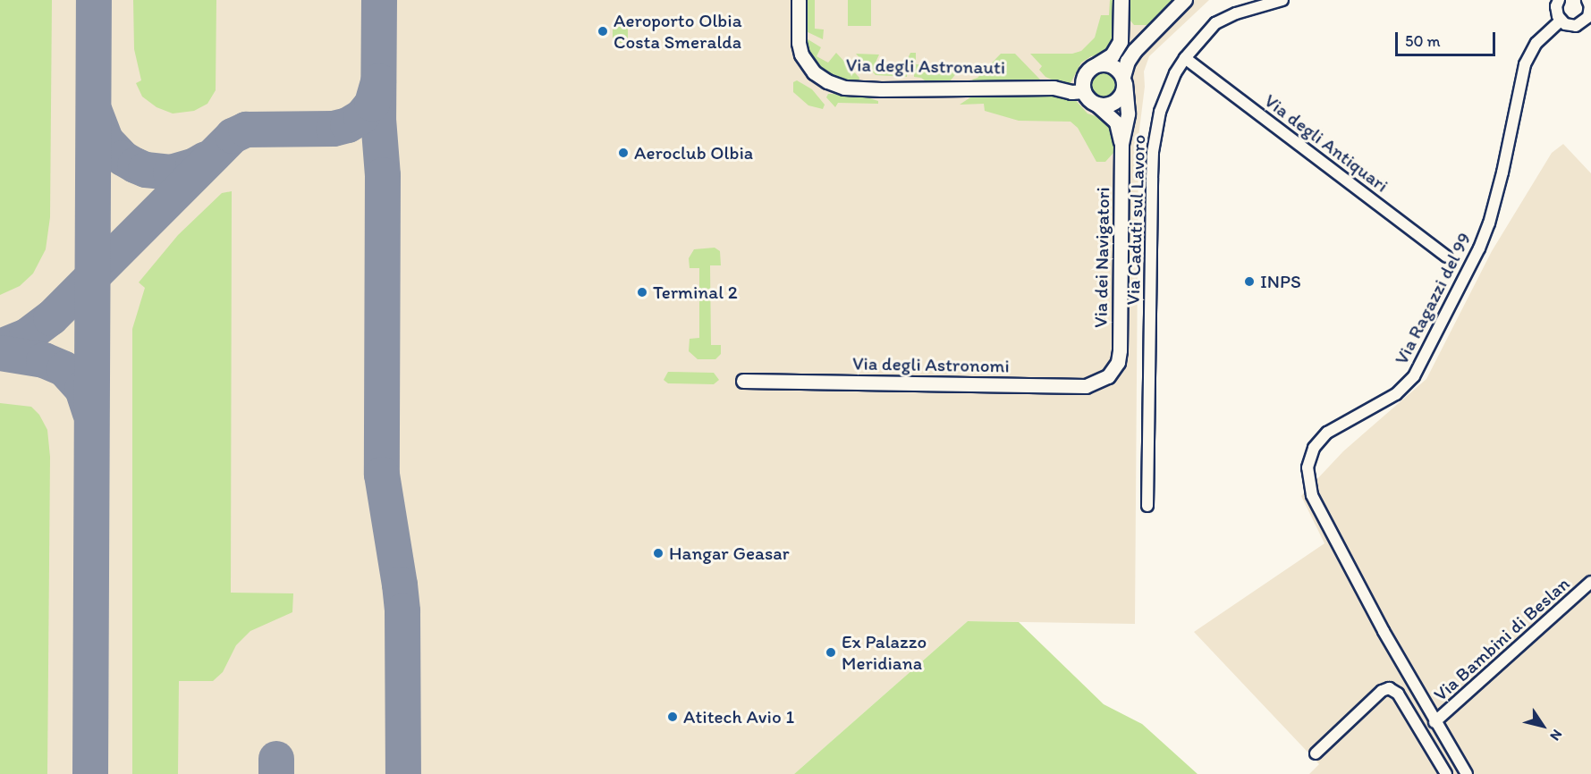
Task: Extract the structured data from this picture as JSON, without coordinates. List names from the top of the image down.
{
  "streets": {
    "street": [
      "Via degli Astronauti",
      "Via degli Antiquari",
      "Via Caduti sul Lavoro",
      "Via dei Navigatori",
      "Via Ragazzi del 99",
      "Via degli Astronomi",
      "Via Bambini di Beslan"
    ]
  },
  "crossings": [
    ["Via degli Astronauti", "Via dei Navigatori"],
    ["Via degli Antiquari", "Via Caduti sul Lavoro"],
    ["Via dei Navigatori", "Via degli Astronomi"],
    ["Via Ragazzi del 99", "Via Bambini di Beslan"]
  ],
  "places": [
    "Aeroporto Olbia Costa Smeralda",
    "Aeroclub Olbia",
    "INPS",
    "Terminal 2",
    "Hangar Geasar",
    "Ex Palazzo Meridiana",
    "Atitech Avio 1"
  ],
  "scale_bar": "50 m",
  "north": "bottom right"
}
